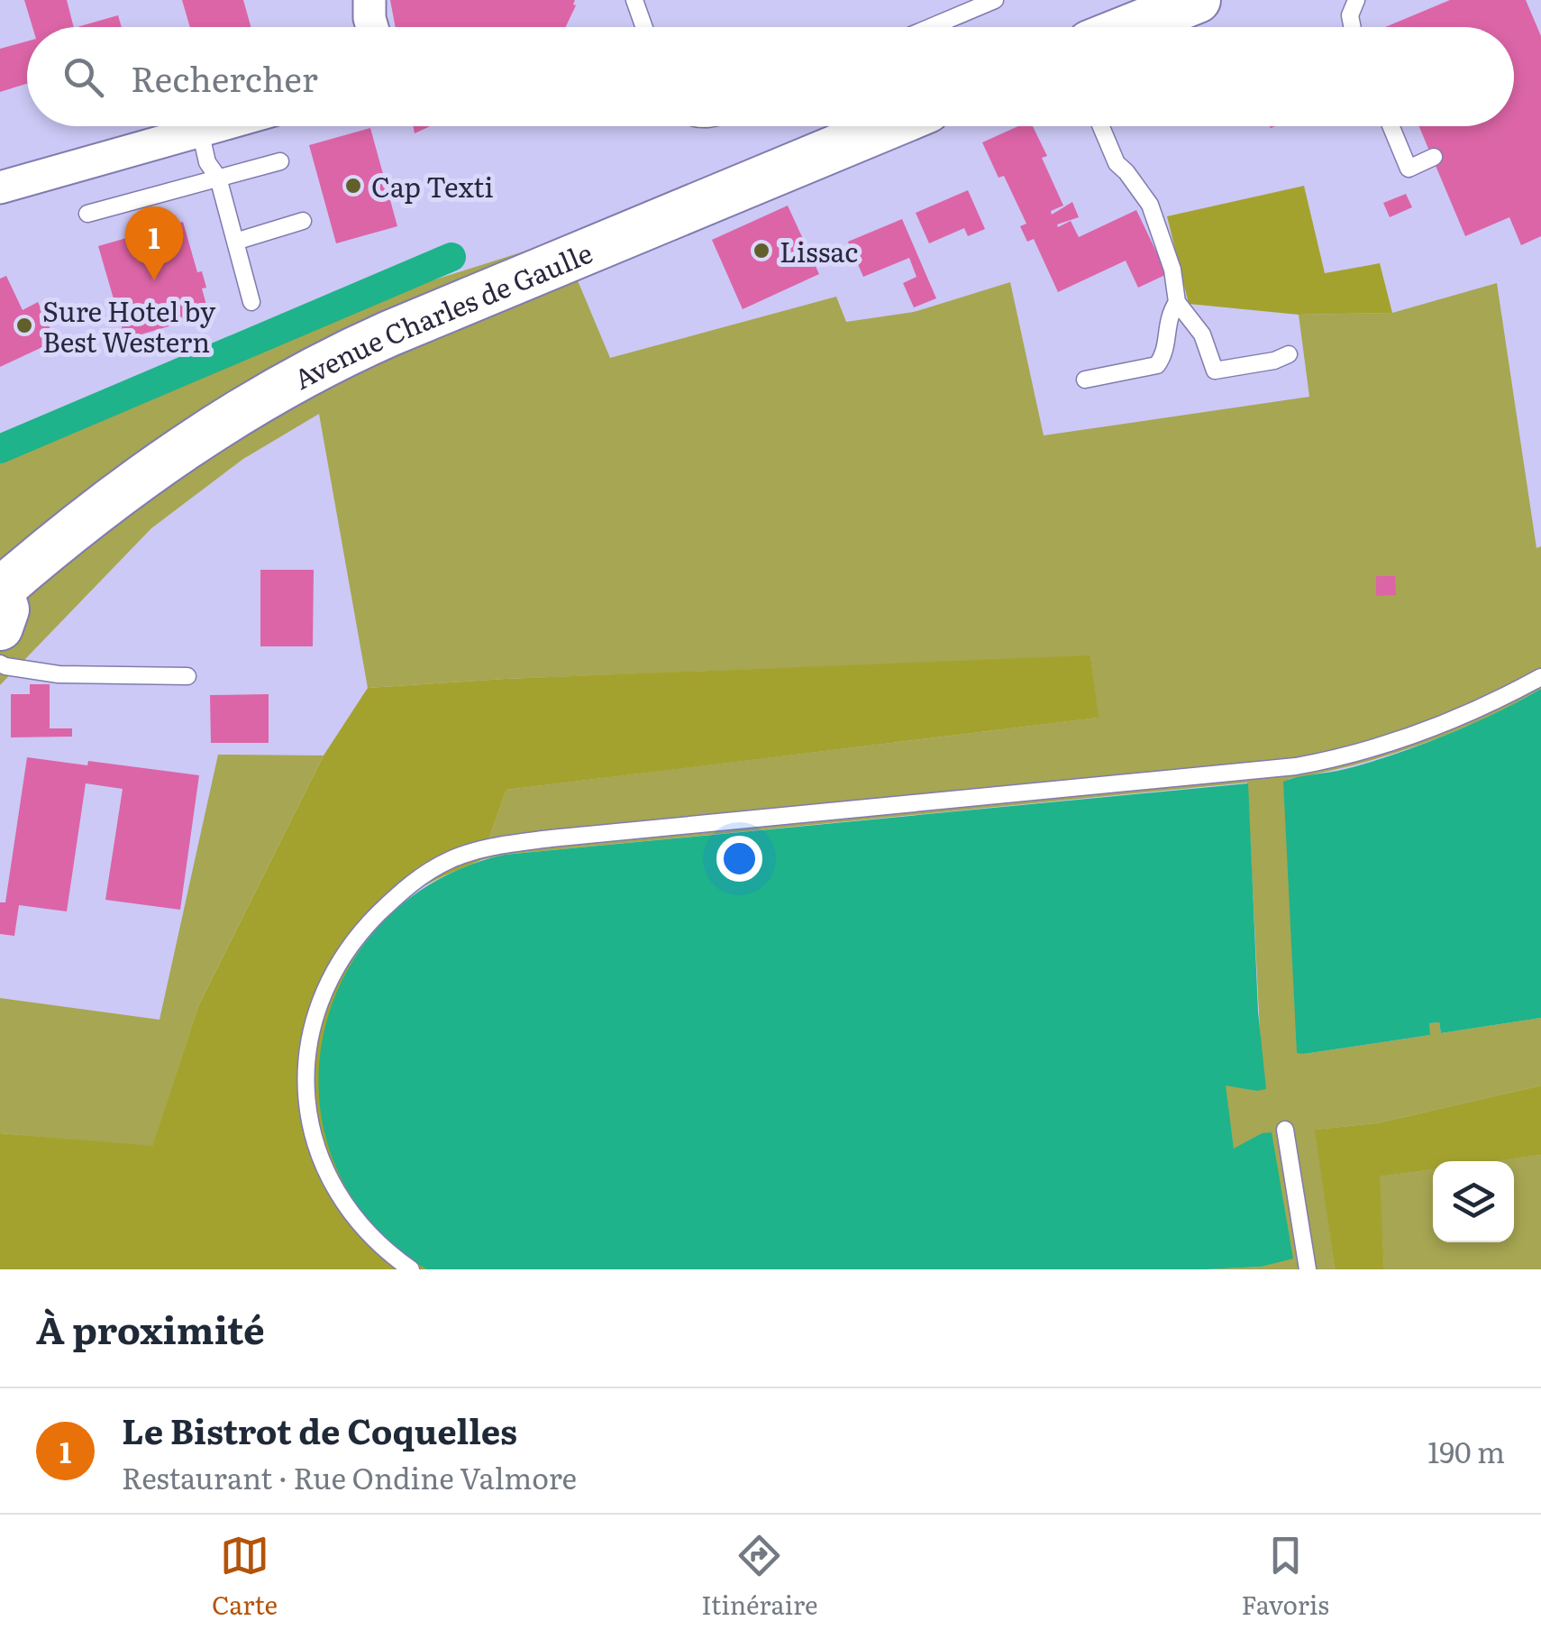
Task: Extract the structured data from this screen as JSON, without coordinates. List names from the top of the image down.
{
  "streets": {
    "main road": ["Avenue Charles de Gaulle"]
  },
  "places": ["Cap Texti", "Lissac", "Sure Hotel by Best Western"],
  "page": {
    "search": "Rechercher",
    "pins": "1",
    "heading": "À proximité",
    "list": [
      {
        "mark": "1",
        "name": "Le Bistrot de Coquelles",
        "note": "Restaurant · Rue Ondine Valmore",
        "value": "190 m"
      }
    ],
    "nav": ["Carte", "Itinéraire", "Favoris"]
  }
}
